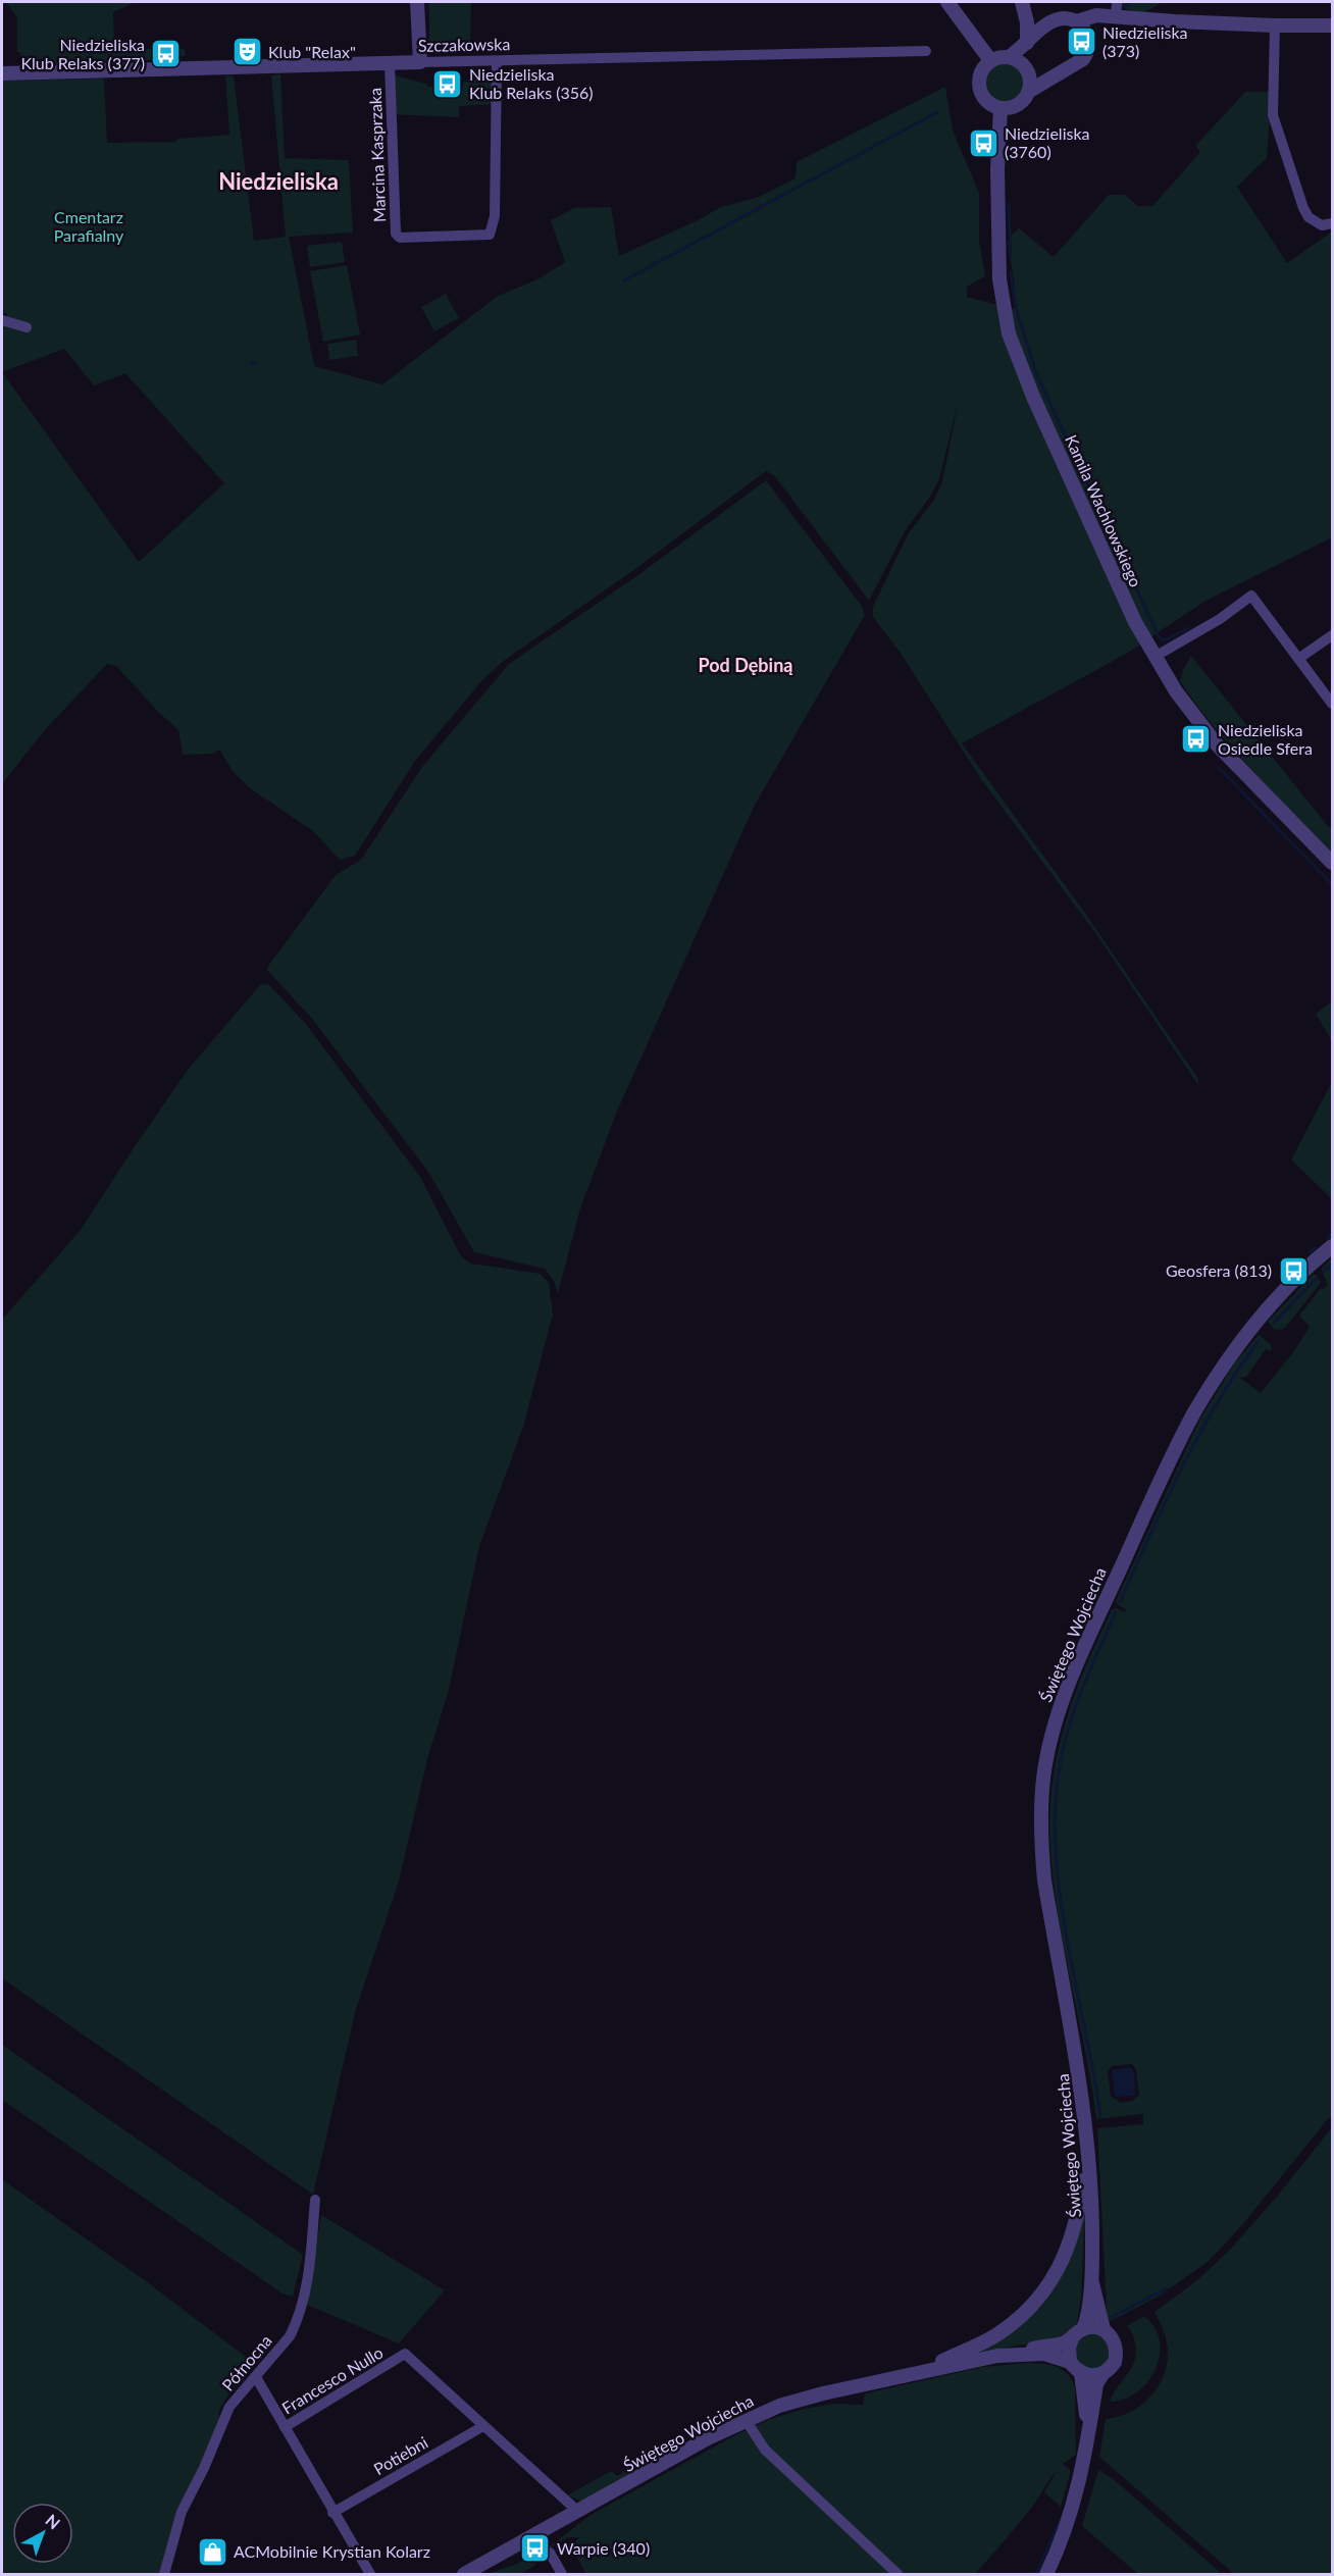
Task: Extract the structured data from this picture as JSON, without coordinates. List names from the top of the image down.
{
  "streets": {
    "street": [
      "Szczakowska",
      "Marcina Kasprzaka",
      "Kamila Wachlowskiego",
      "Świętego Wojciecha",
      "Północna",
      "Francesco Nullo",
      "Potiebni"
    ]
  },
  "crossings": [
    ["Szczakowska", "Marcina Kasprzaka"],
    ["Świętego Wojciecha", "Francesco Nullo"],
    ["Francesco Nullo", "Potiebni"]
  ],
  "districts": ["Niedzieliska", "Pod Dębiną"],
  "parks": ["Cmentarz Parafialny"],
  "places": {
    "bus stop": [
      "Niedzieliska (373)",
      "Niedzieliska Klub Relaks (377)",
      "Niedzieliska Klub Relaks (356)",
      "Niedzieliska (3760)",
      "Niedzieliska Osiedle Sfera",
      "Geosfera (813)",
      "Warpie (340)"
    ],
    "theatre": ["Klub \"Relax\""],
    "shop": ["ACMobilnie Krystian Kolarz"]
  },
  "north": "top right"
}
